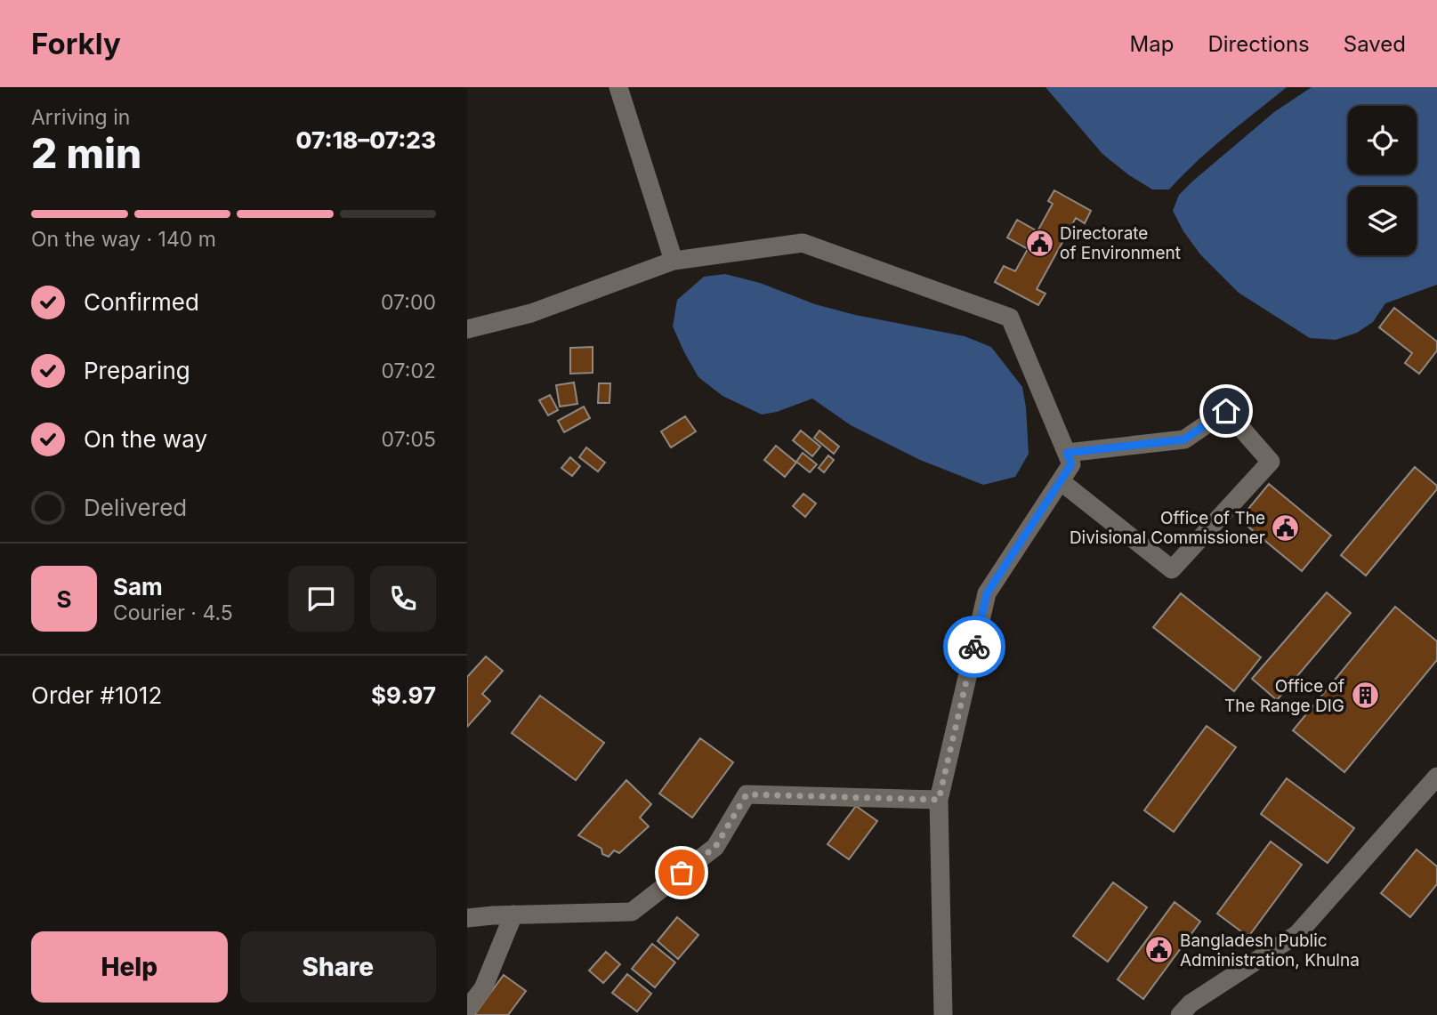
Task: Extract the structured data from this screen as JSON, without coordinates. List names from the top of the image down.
{
  "places": {
    "public building": ["Directorate of Environment", "Office of The Divisional Commissioner", "Bangladesh Public Administration, Khulna"],
    "building": ["Office of The Range DIG"]
  },
  "page": {
    "header": "Forkly",
    "nav": ["Map", "Directions", "Saved"],
    "heading": ["2 min", "Arriving in", "07:18–07:23"],
    "panel": [
      "Sam",
      "Courier · 4.5",
      "Order #1012",
      "$9.97"
    ],
    "bar": "On the way · 140 m",
    "list": [
      ["Confirmed", "07:00"],
      ["Preparing", "07:02"],
      ["On the way", "07:05"],
      "Delivered"
    ],
    "round": "S",
    "buttons": ["Help", "Share"]
  }
}
